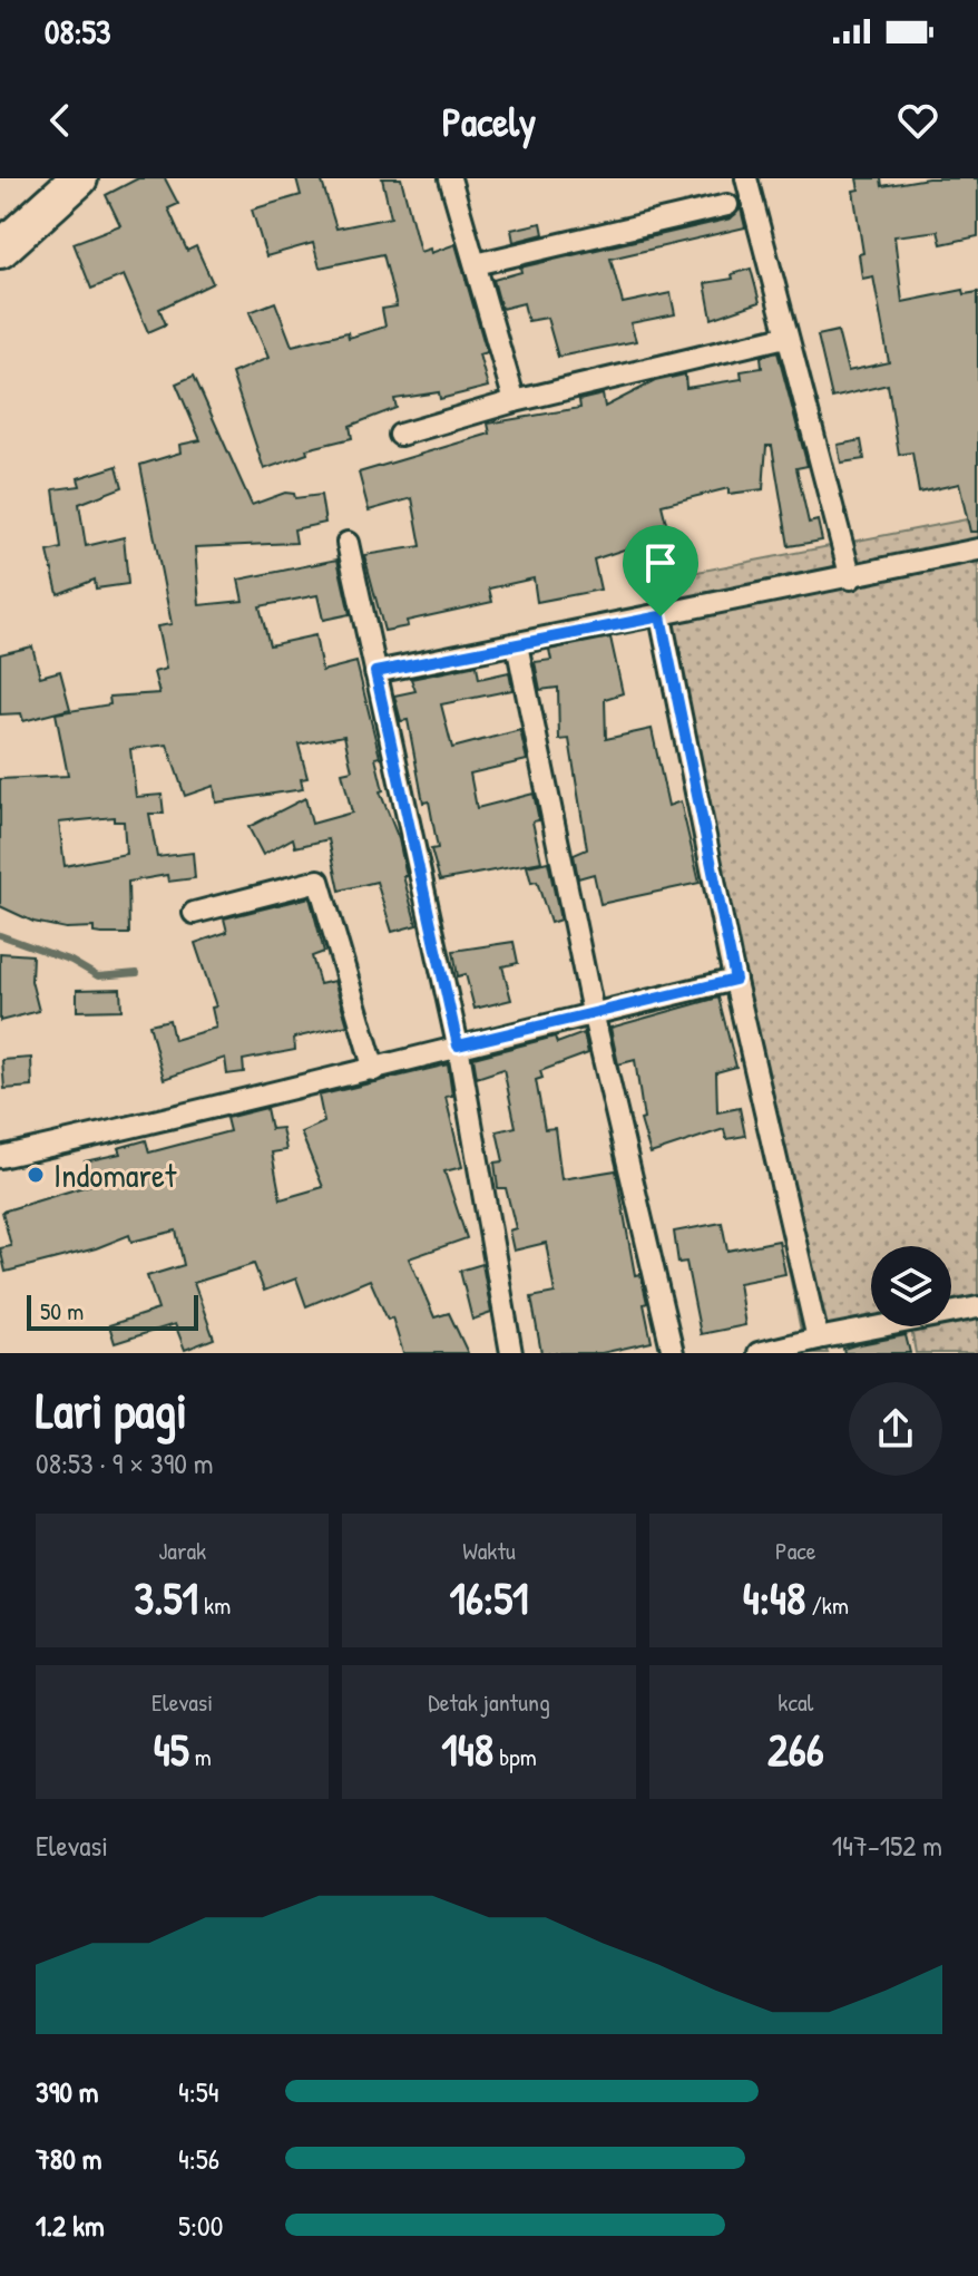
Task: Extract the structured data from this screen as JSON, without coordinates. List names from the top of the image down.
{
  "places": ["Indomaret"],
  "scale_bar": "50 m",
  "page": {
    "status": "08:53",
    "header": "Pacely",
    "scale": "50 m",
    "heading": ["Lari pagi", "08:53 · 9 × 390 m"],
    "stats": [
      ["Jarak", "3.51 km"],
      ["Waktu", "16:51"],
      ["Pace", "4:48 /km"],
      ["Elevasi", "45 m"],
      ["Detak jantung", "148 bpm"],
      ["kcal", "266"]
    ],
    "chart": ["Elevasi", "147–152 m"],
    "list": [
      {
        "name": "390 m",
        "note": "4:54"
      },
      {
        "name": "780 m",
        "note": "4:56"
      },
      {
        "name": "1.2 km",
        "note": "5:00"
      }
    ]
  }
}
